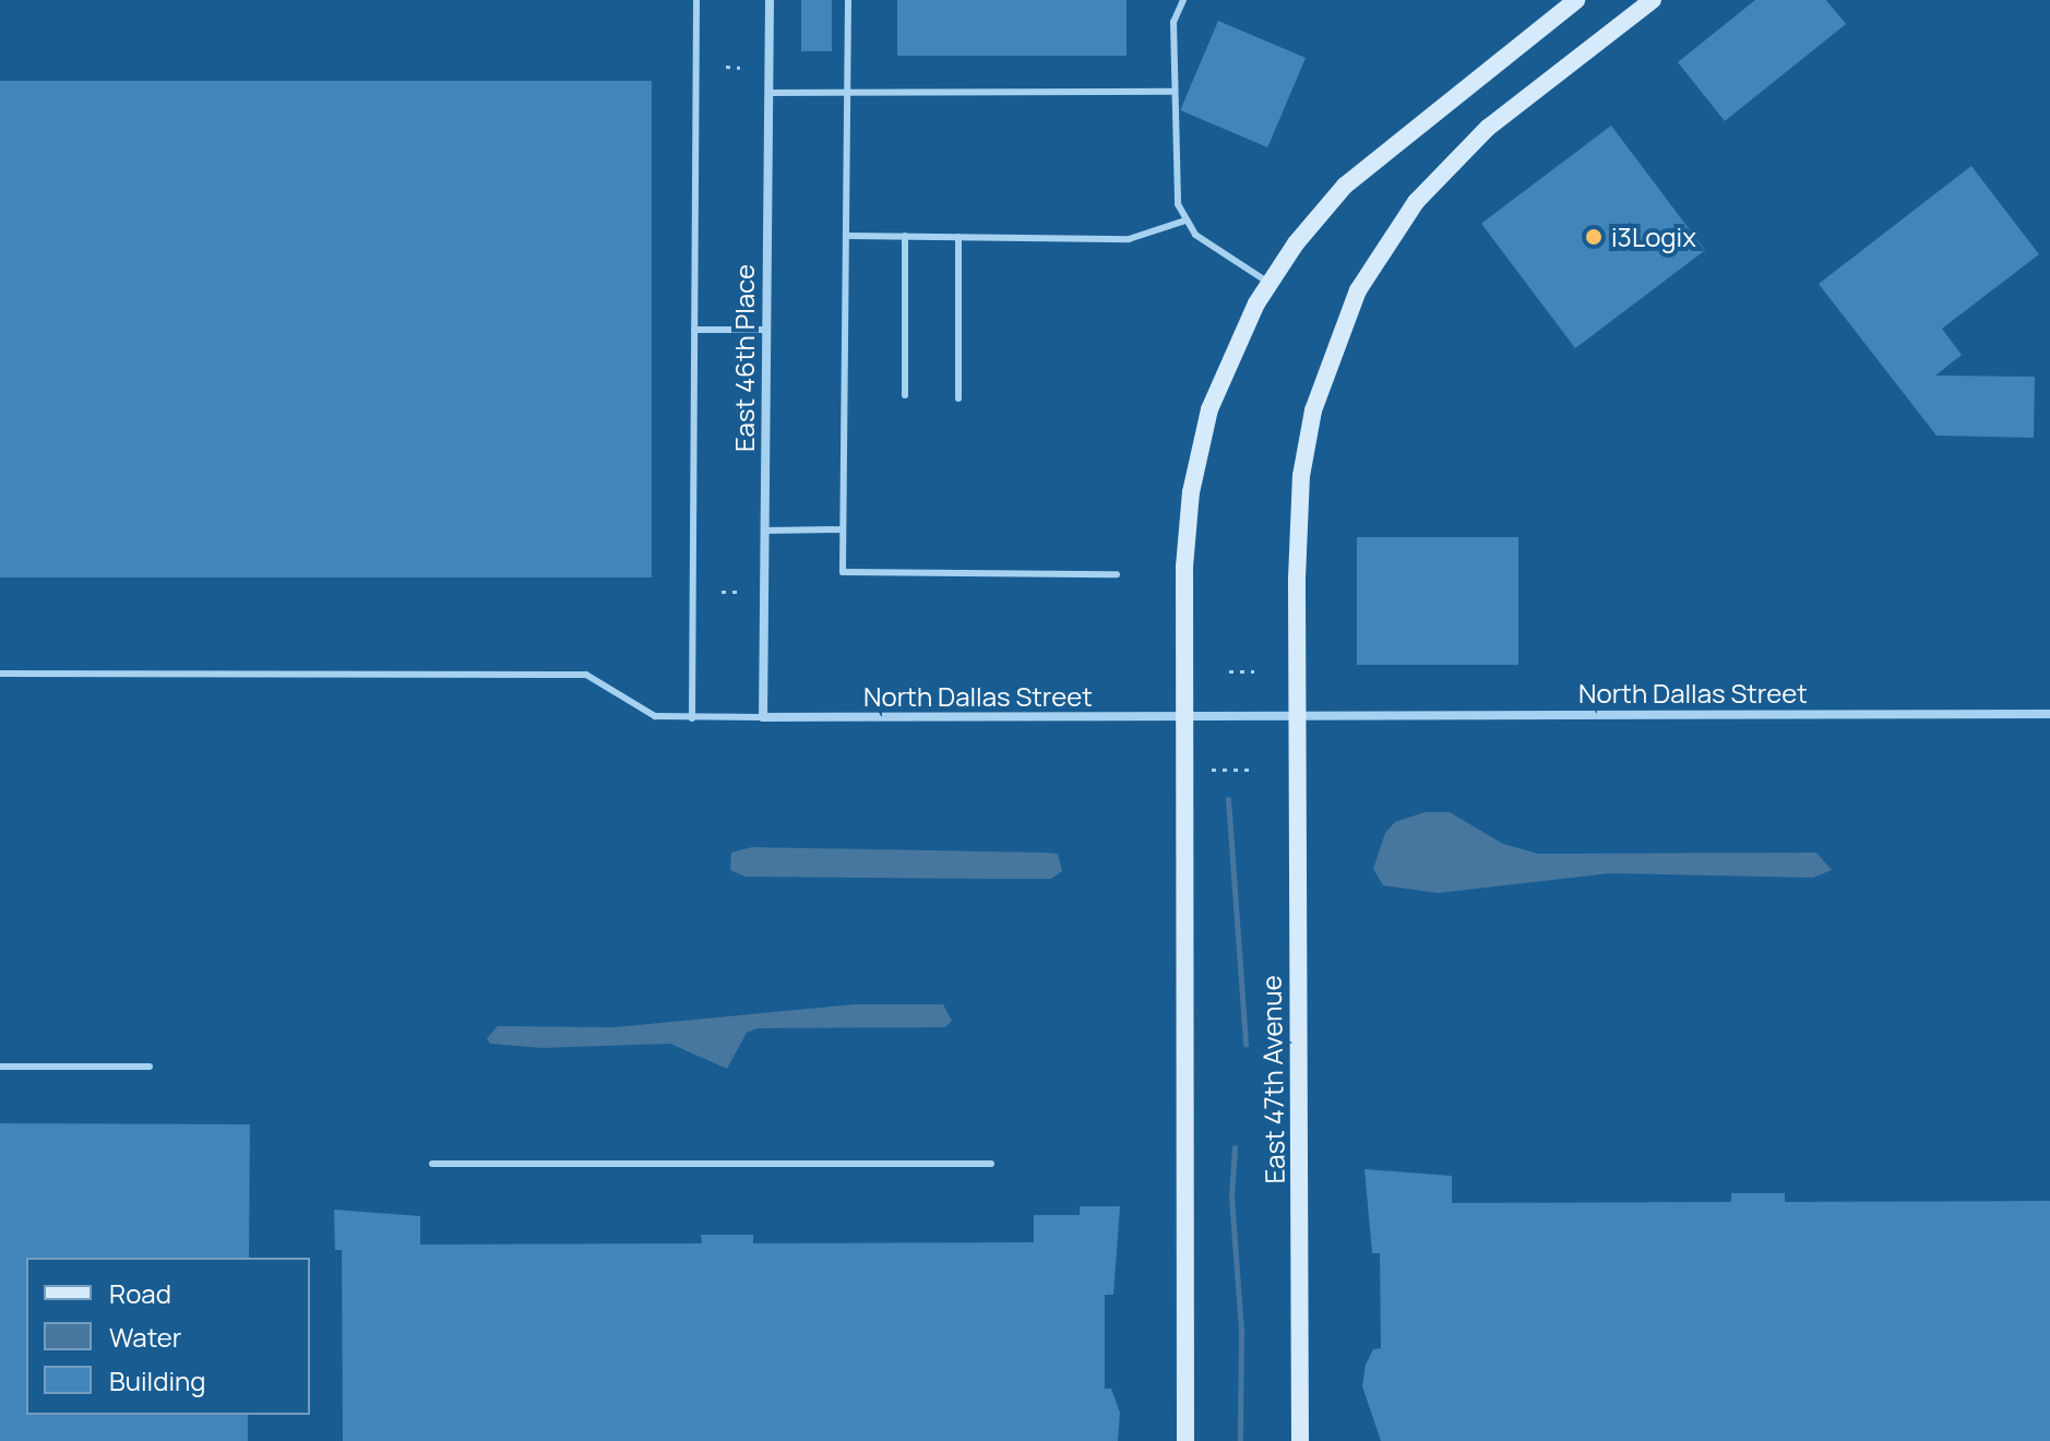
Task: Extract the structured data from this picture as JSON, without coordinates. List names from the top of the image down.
{
  "streets": {
    "main road": ["East 47th Avenue"],
    "street": ["East 46th Place", "North Dallas Street"]
  },
  "crossings": [
    ["East 46th Place", "North Dallas Street"],
    ["North Dallas Street", "East 47th Avenue"]
  ],
  "places": ["i3Logix"],
  "legend": ["Road", "Water", "Building"]
}
